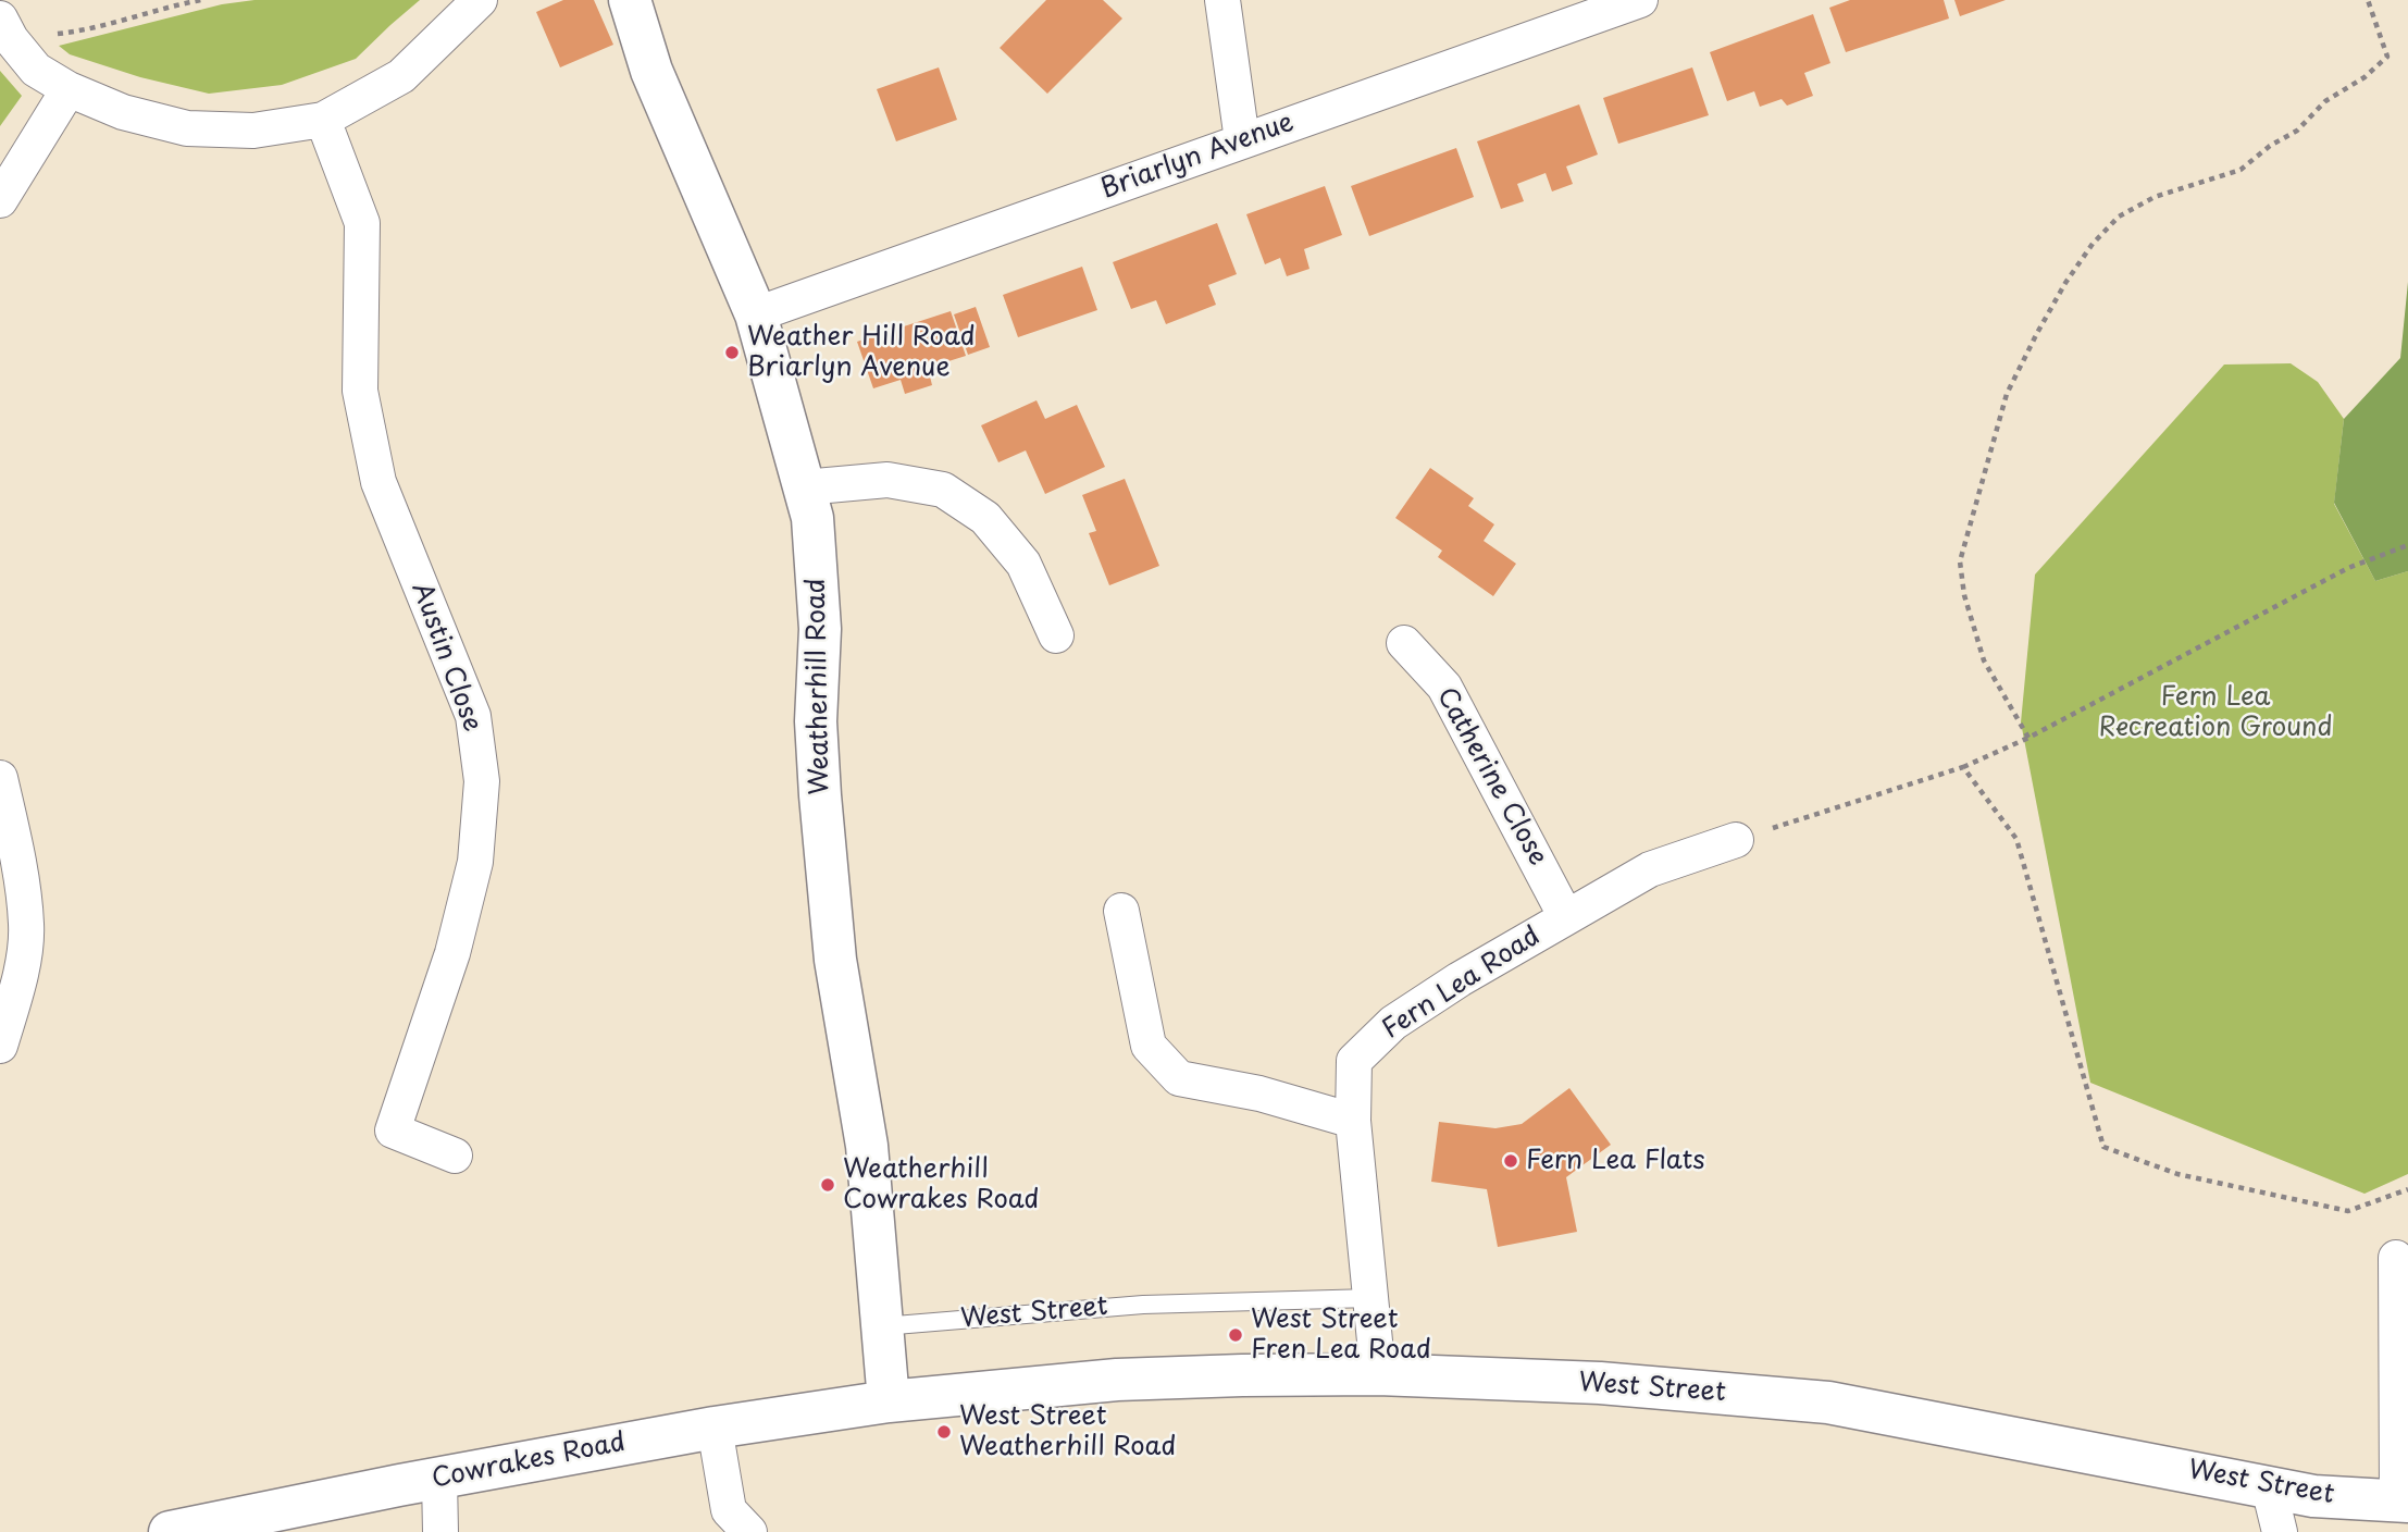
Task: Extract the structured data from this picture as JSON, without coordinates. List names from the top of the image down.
{
  "streets": {
    "street": [
      "Briarlyn Avenue",
      "Austin Close",
      "Weatherhill Road",
      "Catherine Close",
      "Fern Lea Road",
      "West Street",
      "Cowrakes Road"
    ]
  },
  "crossings": [
    ["Briarlyn Avenue", "Weatherhill Road"],
    ["Weatherhill Road", "West Street"],
    ["Weatherhill Road", "Cowrakes Road"],
    ["Catherine Close", "Fern Lea Road"],
    ["Fern Lea Road", "West Street"],
    ["West Street", "Cowrakes Road"]
  ],
  "parks": ["Fern Lea Recreation Ground"],
  "places": [
    "Weather Hill Road Briarlyn Avenue",
    "Fern Lea Flats",
    "Weatherhill Cowrakes Road",
    "West Street Fren Lea Road",
    "West Street Weatherhill Road"
  ]
}
